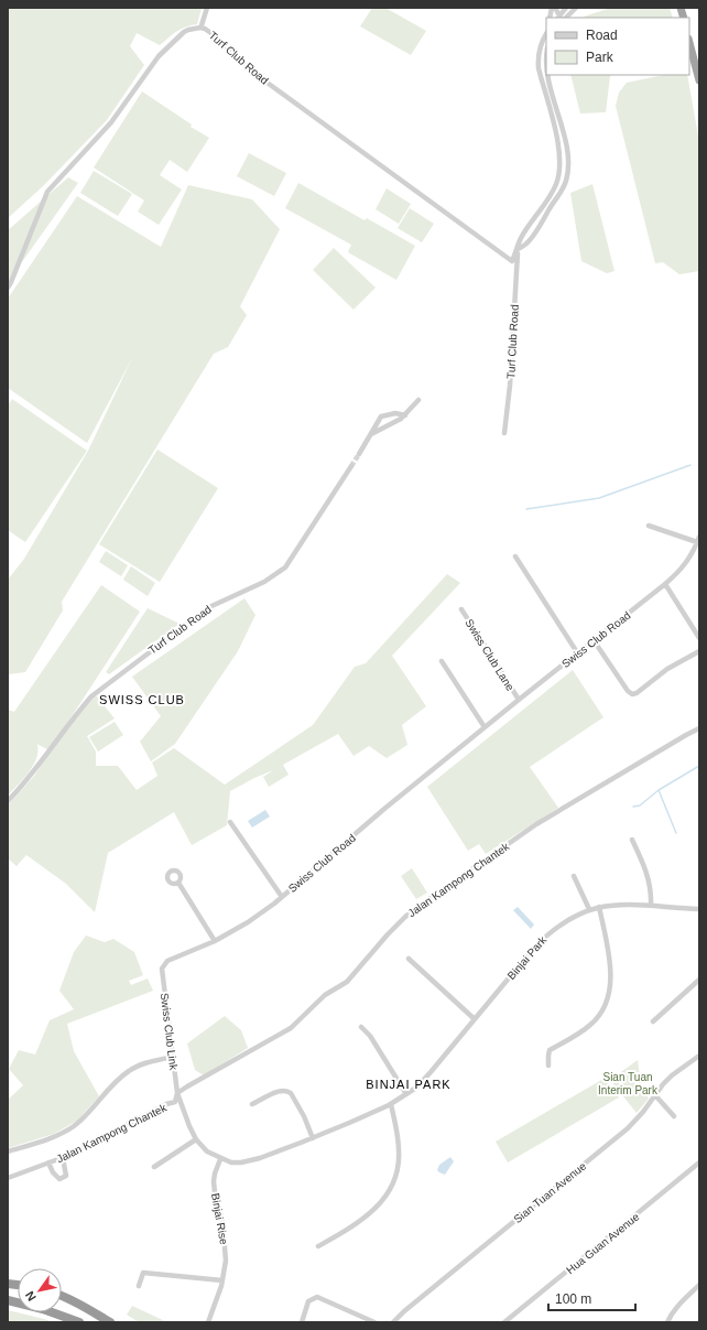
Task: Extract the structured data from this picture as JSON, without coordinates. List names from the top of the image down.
{
  "streets": {
    "street": [
      "Turf Club Road",
      "Swiss Club Road",
      "Swiss Club Lane",
      "Jalan Kampong Chantek",
      "Binjai Park",
      "Swiss Club Link",
      "Sian Tuan Avenue",
      "Binjai Rise",
      "Hua Guan Avenue"
    ]
  },
  "crossings": [
    ["Swiss Club Road", "Swiss Club Lane"],
    ["Swiss Club Road", "Swiss Club Link"],
    ["Jalan Kampong Chantek", "Binjai Park"],
    ["Jalan Kampong Chantek", "Swiss Club Link"],
    ["Binjai Park", "Swiss Club Link"],
    ["Binjai Park", "Binjai Rise"]
  ],
  "districts": ["SWISS CLUB", "BINJAI PARK"],
  "parks": ["Sian Tuan Interim Park"],
  "legend": ["Road", "Park"],
  "scale_bar": "100 m",
  "north": "bottom left"
}
